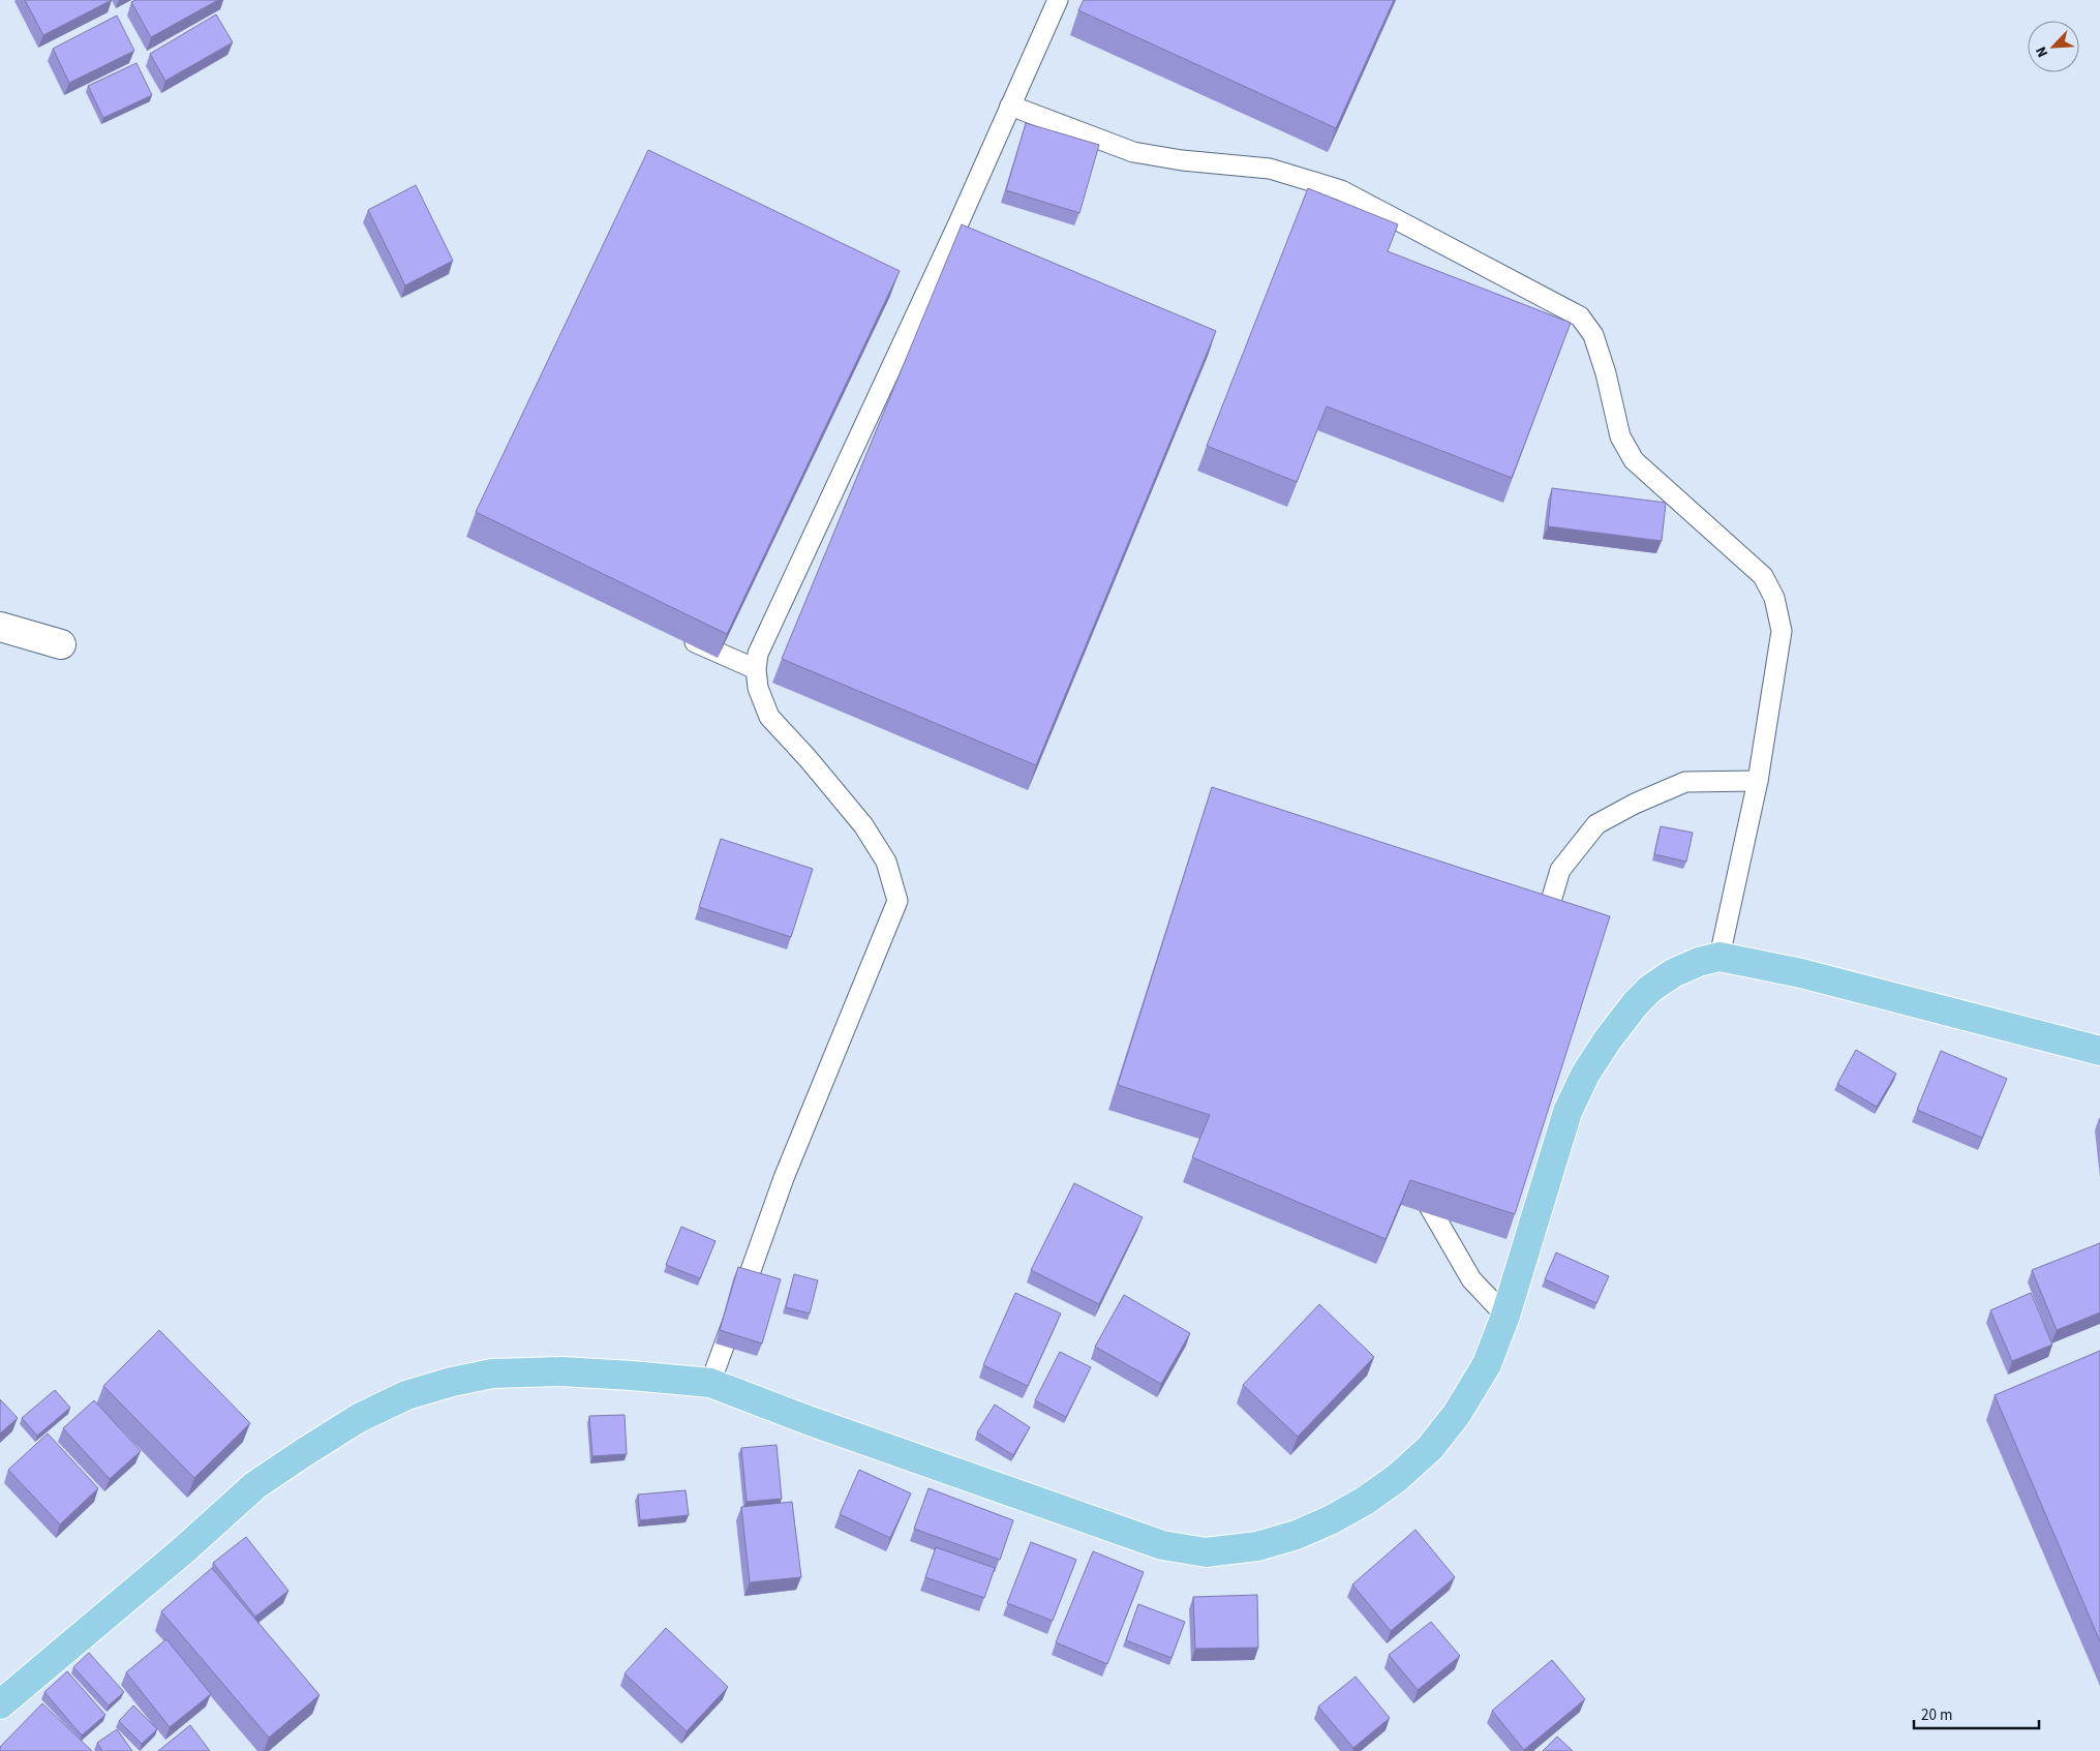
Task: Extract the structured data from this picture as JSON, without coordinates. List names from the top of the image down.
{
  "scale_bar": "20 m",
  "north": "bottom left"
}
